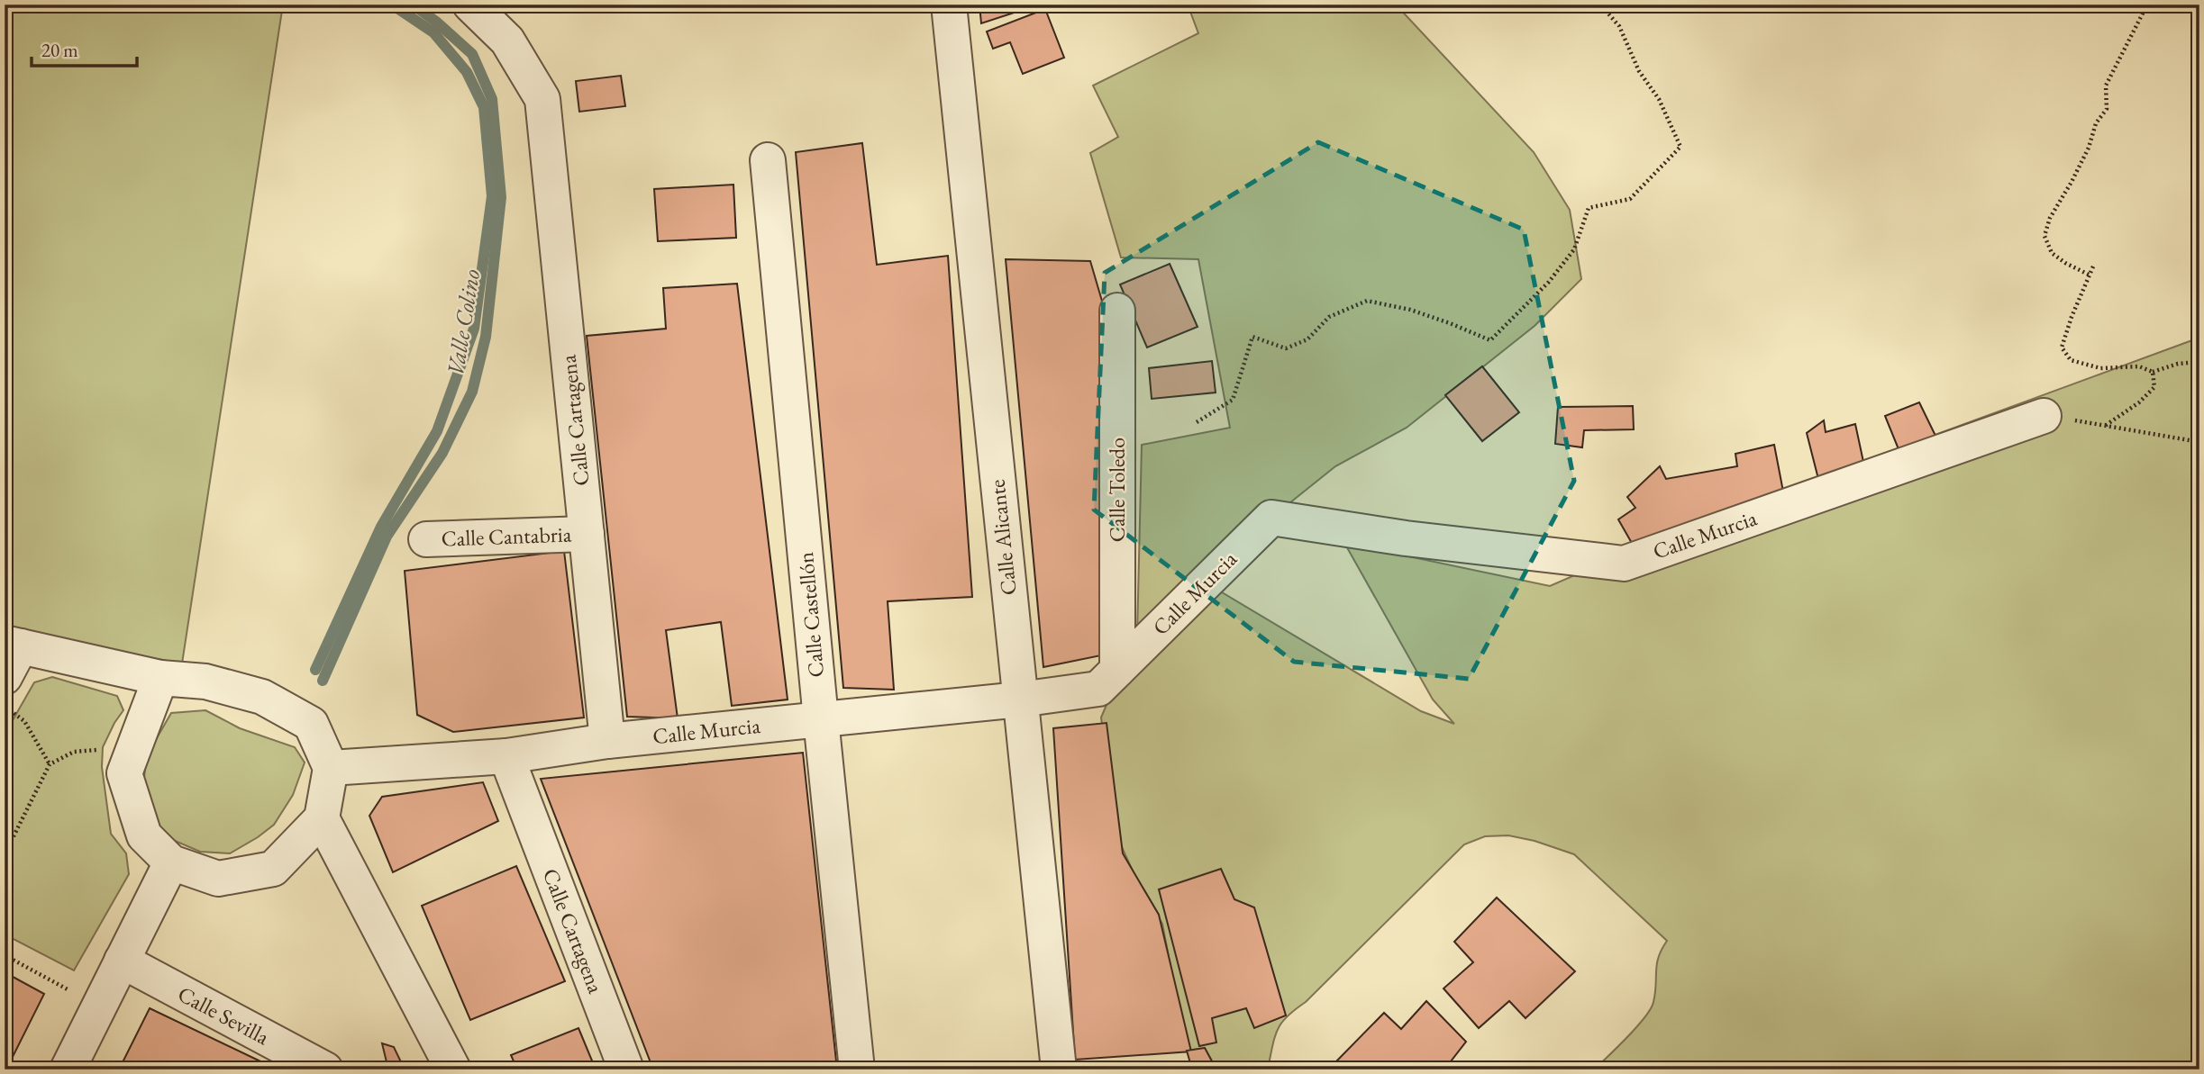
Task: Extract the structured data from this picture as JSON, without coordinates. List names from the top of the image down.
{
  "streets": {
    "street": [
      "Calle Cartagena",
      "Calle Toledo",
      "Calle Murcia",
      "Calle Cantabria",
      "Calle Alicante",
      "Calle Castellón",
      "Calle Sevilla"
    ]
  },
  "crossings": [
    ["Calle Cartagena", "Calle Murcia"],
    ["Calle Cartagena", "Calle Cantabria"],
    ["Calle Toledo", "Calle Murcia"],
    ["Calle Murcia", "Calle Alicante"],
    ["Calle Murcia", "Calle Castellón"]
  ],
  "water": ["Valle Colino"],
  "scale_bar": "20 m"
}
